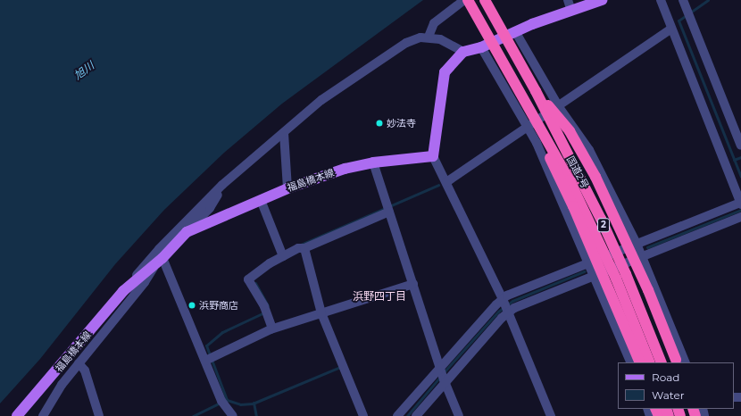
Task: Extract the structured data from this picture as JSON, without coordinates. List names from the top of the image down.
{
  "streets": {
    "highway": ["国道2号", "2"],
    "main road": ["福島橋本線"]
  },
  "districts": ["浜野四丁目"],
  "water": ["旭川"],
  "places": ["妙法寺", "浜野商店"],
  "legend": ["Road", "Water"]
}
